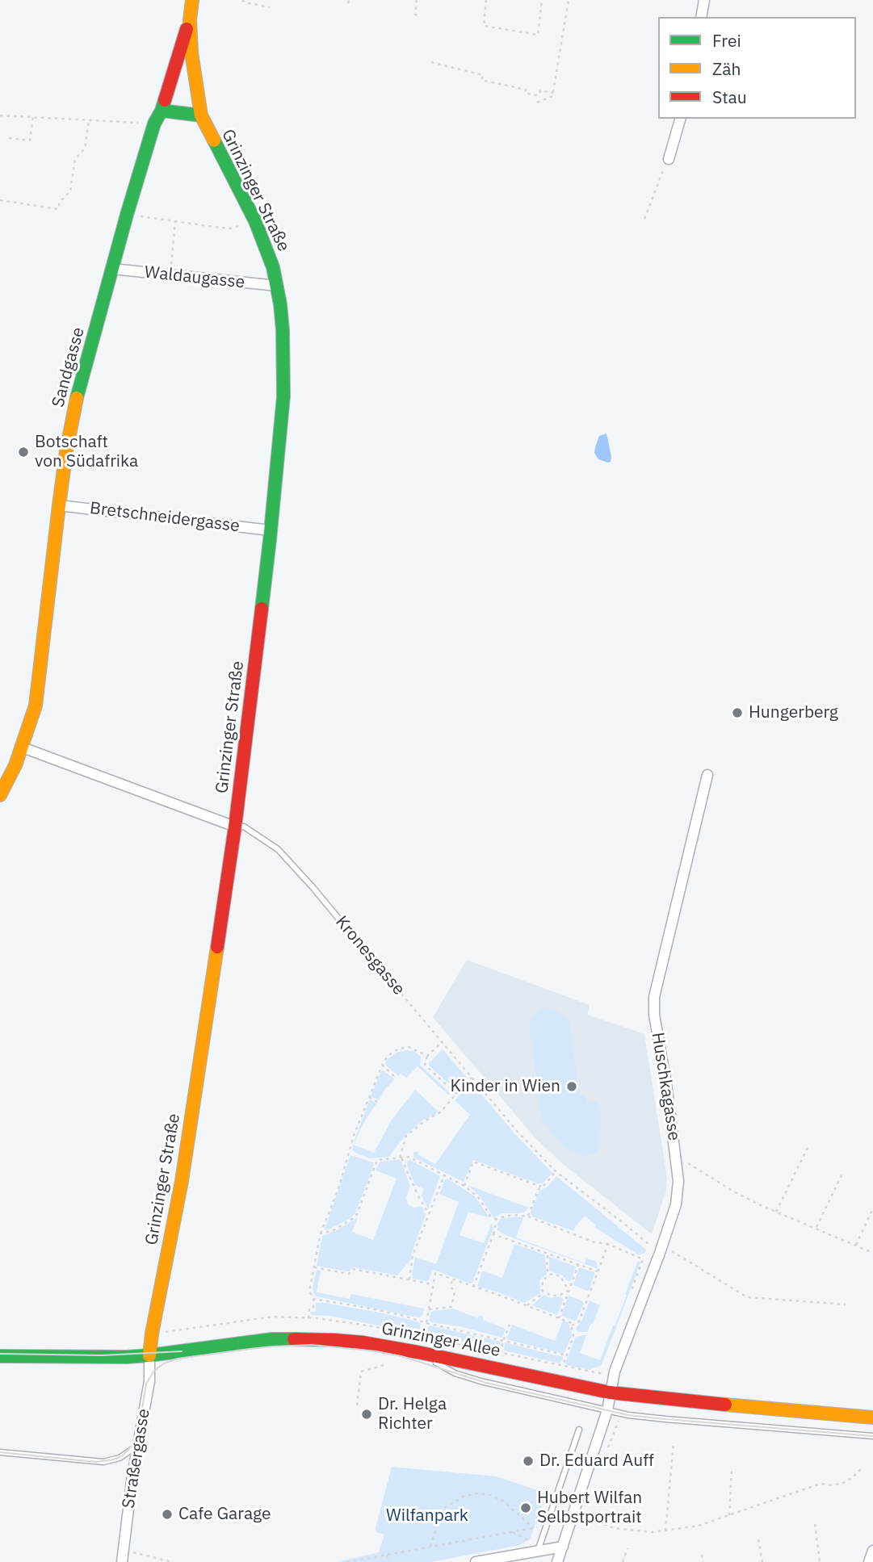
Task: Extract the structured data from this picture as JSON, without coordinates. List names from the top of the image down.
{
  "streets": {
    "street": [
      "Grinzinger Straße",
      "Waldaugasse",
      "Sandgasse",
      "Bretschneidergasse",
      "Kronesgasse",
      "Huschkagasse",
      "Grinzinger Allee",
      "Straßergasse"
    ]
  },
  "crossings": [
    ["Grinzinger Straße", "Waldaugasse"],
    ["Grinzinger Straße", "Sandgasse"],
    ["Grinzinger Straße", "Bretschneidergasse"],
    ["Grinzinger Straße", "Kronesgasse"],
    ["Grinzinger Straße", "Grinzinger Allee"],
    ["Grinzinger Straße", "Straßergasse"],
    ["Waldaugasse", "Sandgasse"],
    ["Sandgasse", "Bretschneidergasse"],
    ["Sandgasse", "Kronesgasse"],
    ["Kronesgasse", "Huschkagasse"],
    ["Huschkagasse", "Grinzinger Allee"],
    ["Grinzinger Allee", "Straßergasse"]
  ],
  "parks": ["Wilfanpark"],
  "places": [
    "Botschaft von Südafrika",
    "Hungerberg",
    "Kinder in Wien",
    "Dr. Helga Richter",
    "Dr. Eduard Auff",
    "Hubert Wilfan Selbstportrait",
    "Cafe Garage"
  ],
  "legend": ["Frei", "Zäh", "Stau"]
}
